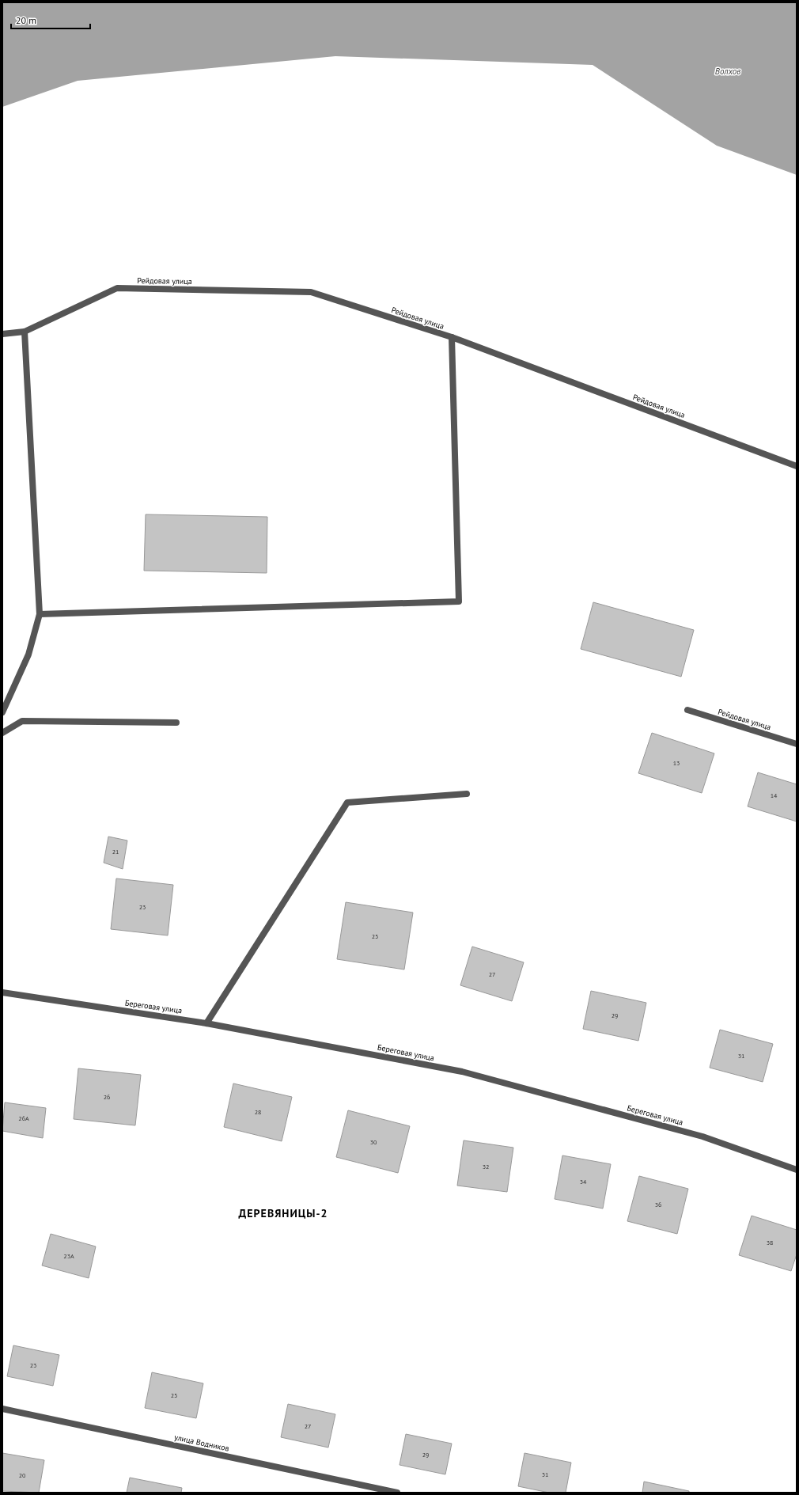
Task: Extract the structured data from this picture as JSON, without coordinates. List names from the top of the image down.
{
  "streets": {
    "street": ["Рейдовая улица", "Береговая улица", "улица Водников"]
  },
  "districts": ["ДЕРЕВЯНИЦЫ-2"],
  "water": ["Волхов"],
  "house_numbers": [
    "13",
    "14",
    "21",
    "23",
    "25",
    "27",
    "29",
    "31",
    "26",
    "28",
    "26А",
    "30",
    "32",
    "34",
    "36",
    "38",
    "23А",
    "23",
    "25",
    "27",
    "29",
    "31",
    "20"
  ],
  "scale_bar": "20 m"
}
